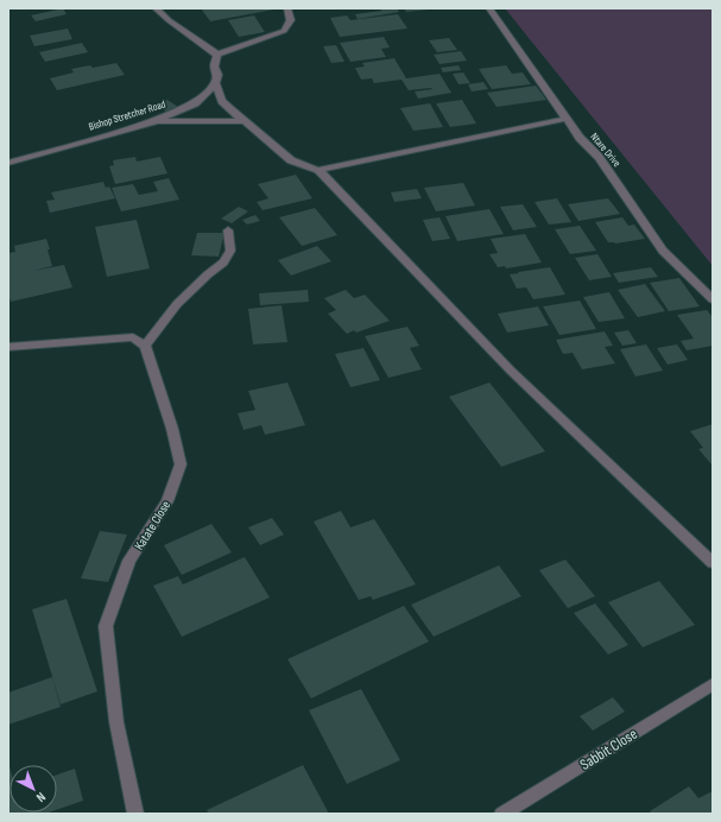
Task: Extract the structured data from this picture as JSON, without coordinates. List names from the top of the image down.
{
  "streets": {
    "street": [
      "Bishop Stretcher Road",
      "Ntare Drive",
      "Katate Close",
      "Sabbit Close"
    ]
  },
  "north": "bottom right"
}
